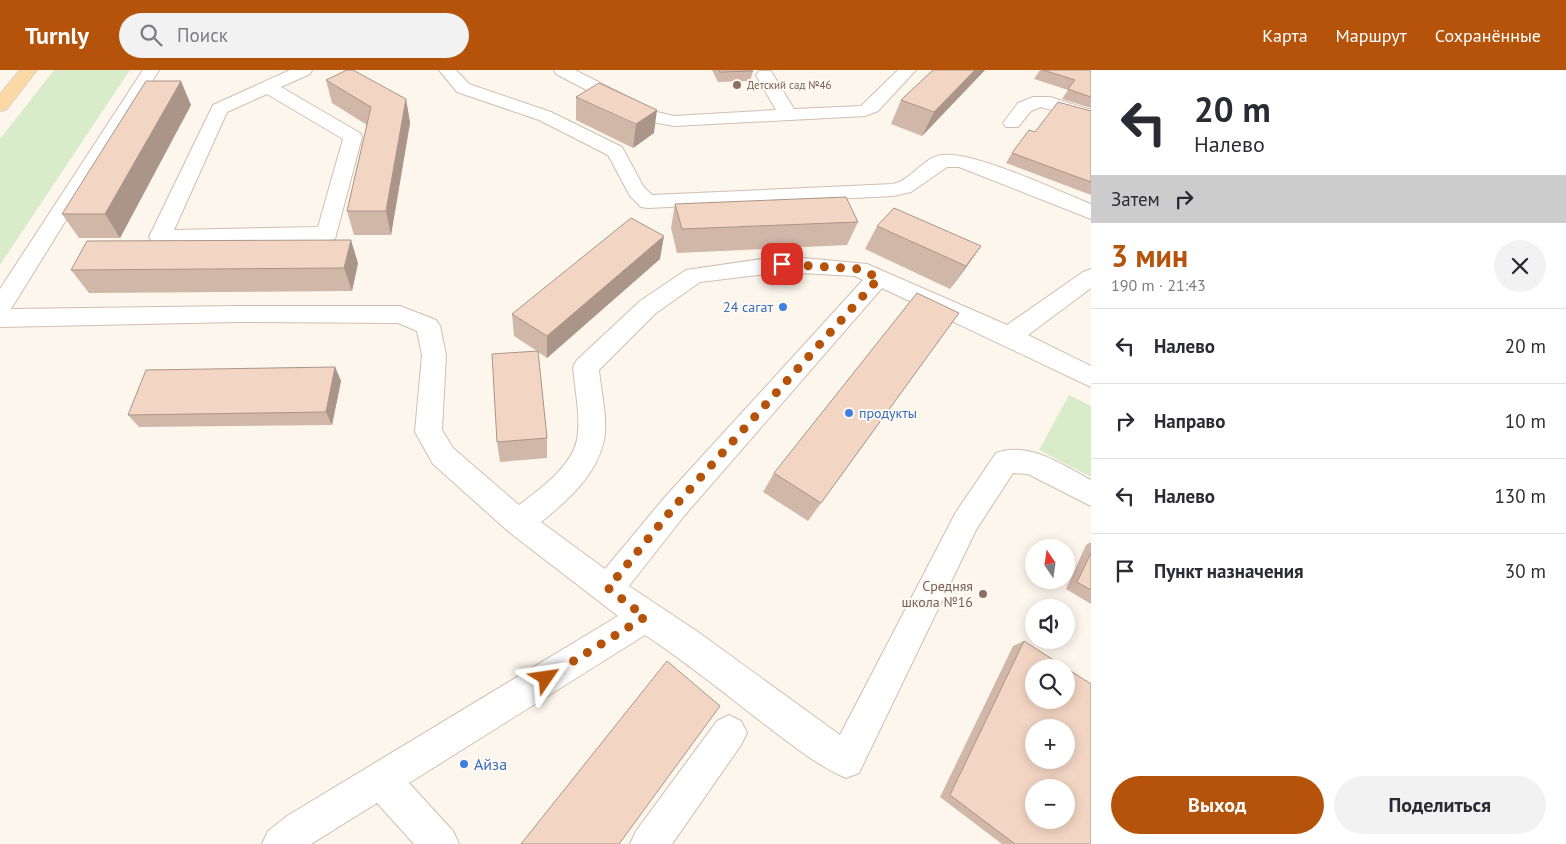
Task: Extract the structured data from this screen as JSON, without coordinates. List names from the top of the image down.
{
  "places": [
    "Детский сад №46",
    "24 сагат",
    "продукты",
    "Средняя школа №16",
    "Айза"
  ],
  "north": "top",
  "page": {
    "header": "Turnly",
    "search": "Поиск",
    "nav": ["Карта", "Маршрут", "Сохранённые"],
    "turn": ["20 m", "Налево"],
    "then": "Затем",
    "heading": ["3 мин", "190 m · 21:43"],
    "list": [
      {
        "name": "Налево",
        "value": "20 m"
      },
      {
        "name": "Направо",
        "value": "10 m"
      },
      {
        "name": "Налево",
        "value": "130 m"
      },
      {
        "name": "Пункт назначения",
        "value": "30 m"
      }
    ],
    "map_buttons": ["+", "−"],
    "buttons": ["Выход", "Поделиться"]
  }
}
